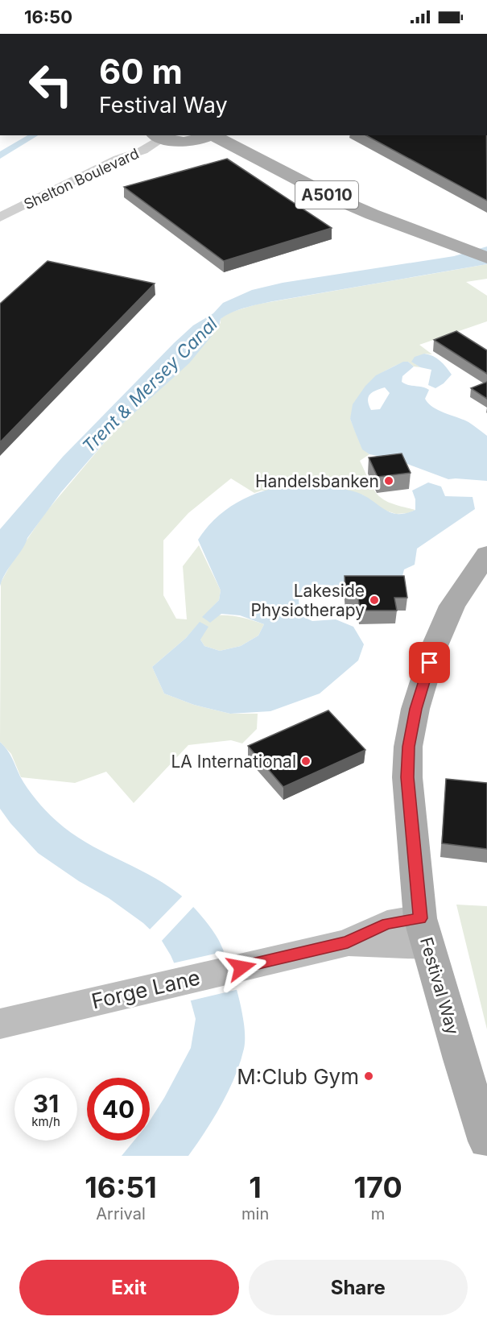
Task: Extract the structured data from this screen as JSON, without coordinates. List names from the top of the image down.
{
  "streets": {
    "main road": ["A5010", "Festival Way"],
    "street": ["Shelton Boulevard", "Forge Lane"]
  },
  "crossings": [
    ["Shelton Boulevard", "A5010"],
    ["Festival Way", "Forge Lane"]
  ],
  "water": ["Trent & Mersey Canal"],
  "places": [
    "Handelsbanken",
    "Lakeside Physiotherapy",
    "LA International",
    "M:Club Gym"
  ],
  "page": {
    "status": "16:50",
    "turn": ["60 m", "Festival Way"],
    "speed": "31 km/h",
    "limit": "40",
    "eta": [
      "16:51",
      "Arrival",
      "1",
      "min",
      "170",
      "m"
    ],
    "buttons": ["Exit", "Share"]
  }
}
